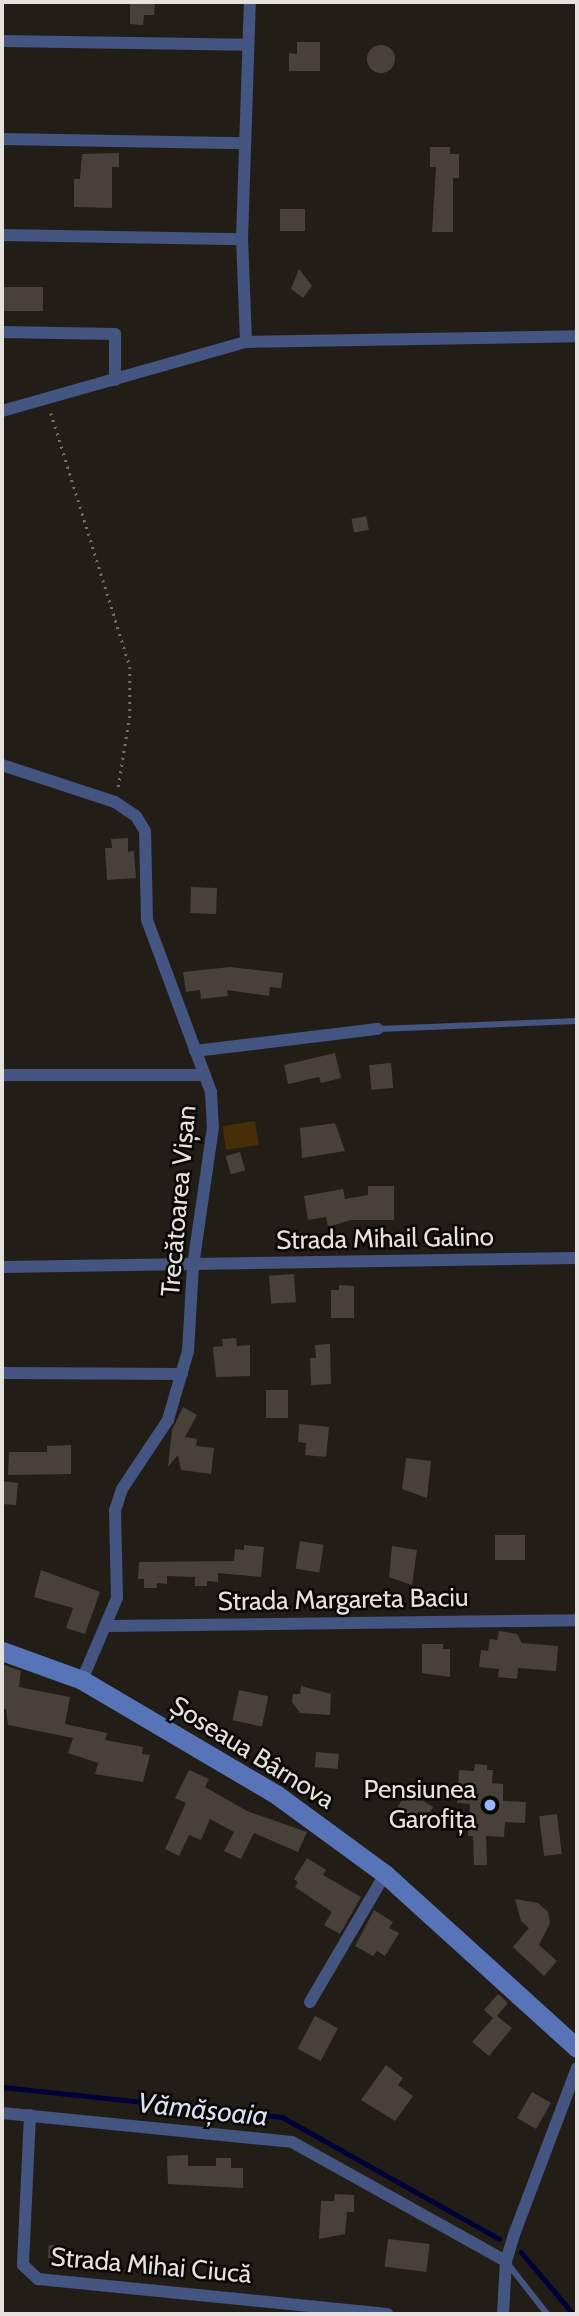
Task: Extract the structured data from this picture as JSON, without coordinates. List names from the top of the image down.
{
  "streets": {
    "main road": ["Șoseaua Bârnova"],
    "street": [
      "Trecătoarea Vișan",
      "Strada Mihail Galino",
      "Strada Margareta Baciu",
      "Strada Mihai Ciucă"
    ]
  },
  "crossings": [
    ["Trecătoarea Vișan", "Strada Mihail Galino"],
    ["Trecătoarea Vișan", "Strada Margareta Baciu"],
    ["Trecătoarea Vișan", "Șoseaua Bârnova"]
  ],
  "water": ["Vămășoaia"],
  "places": ["Pensiunea Garofița"]
}
